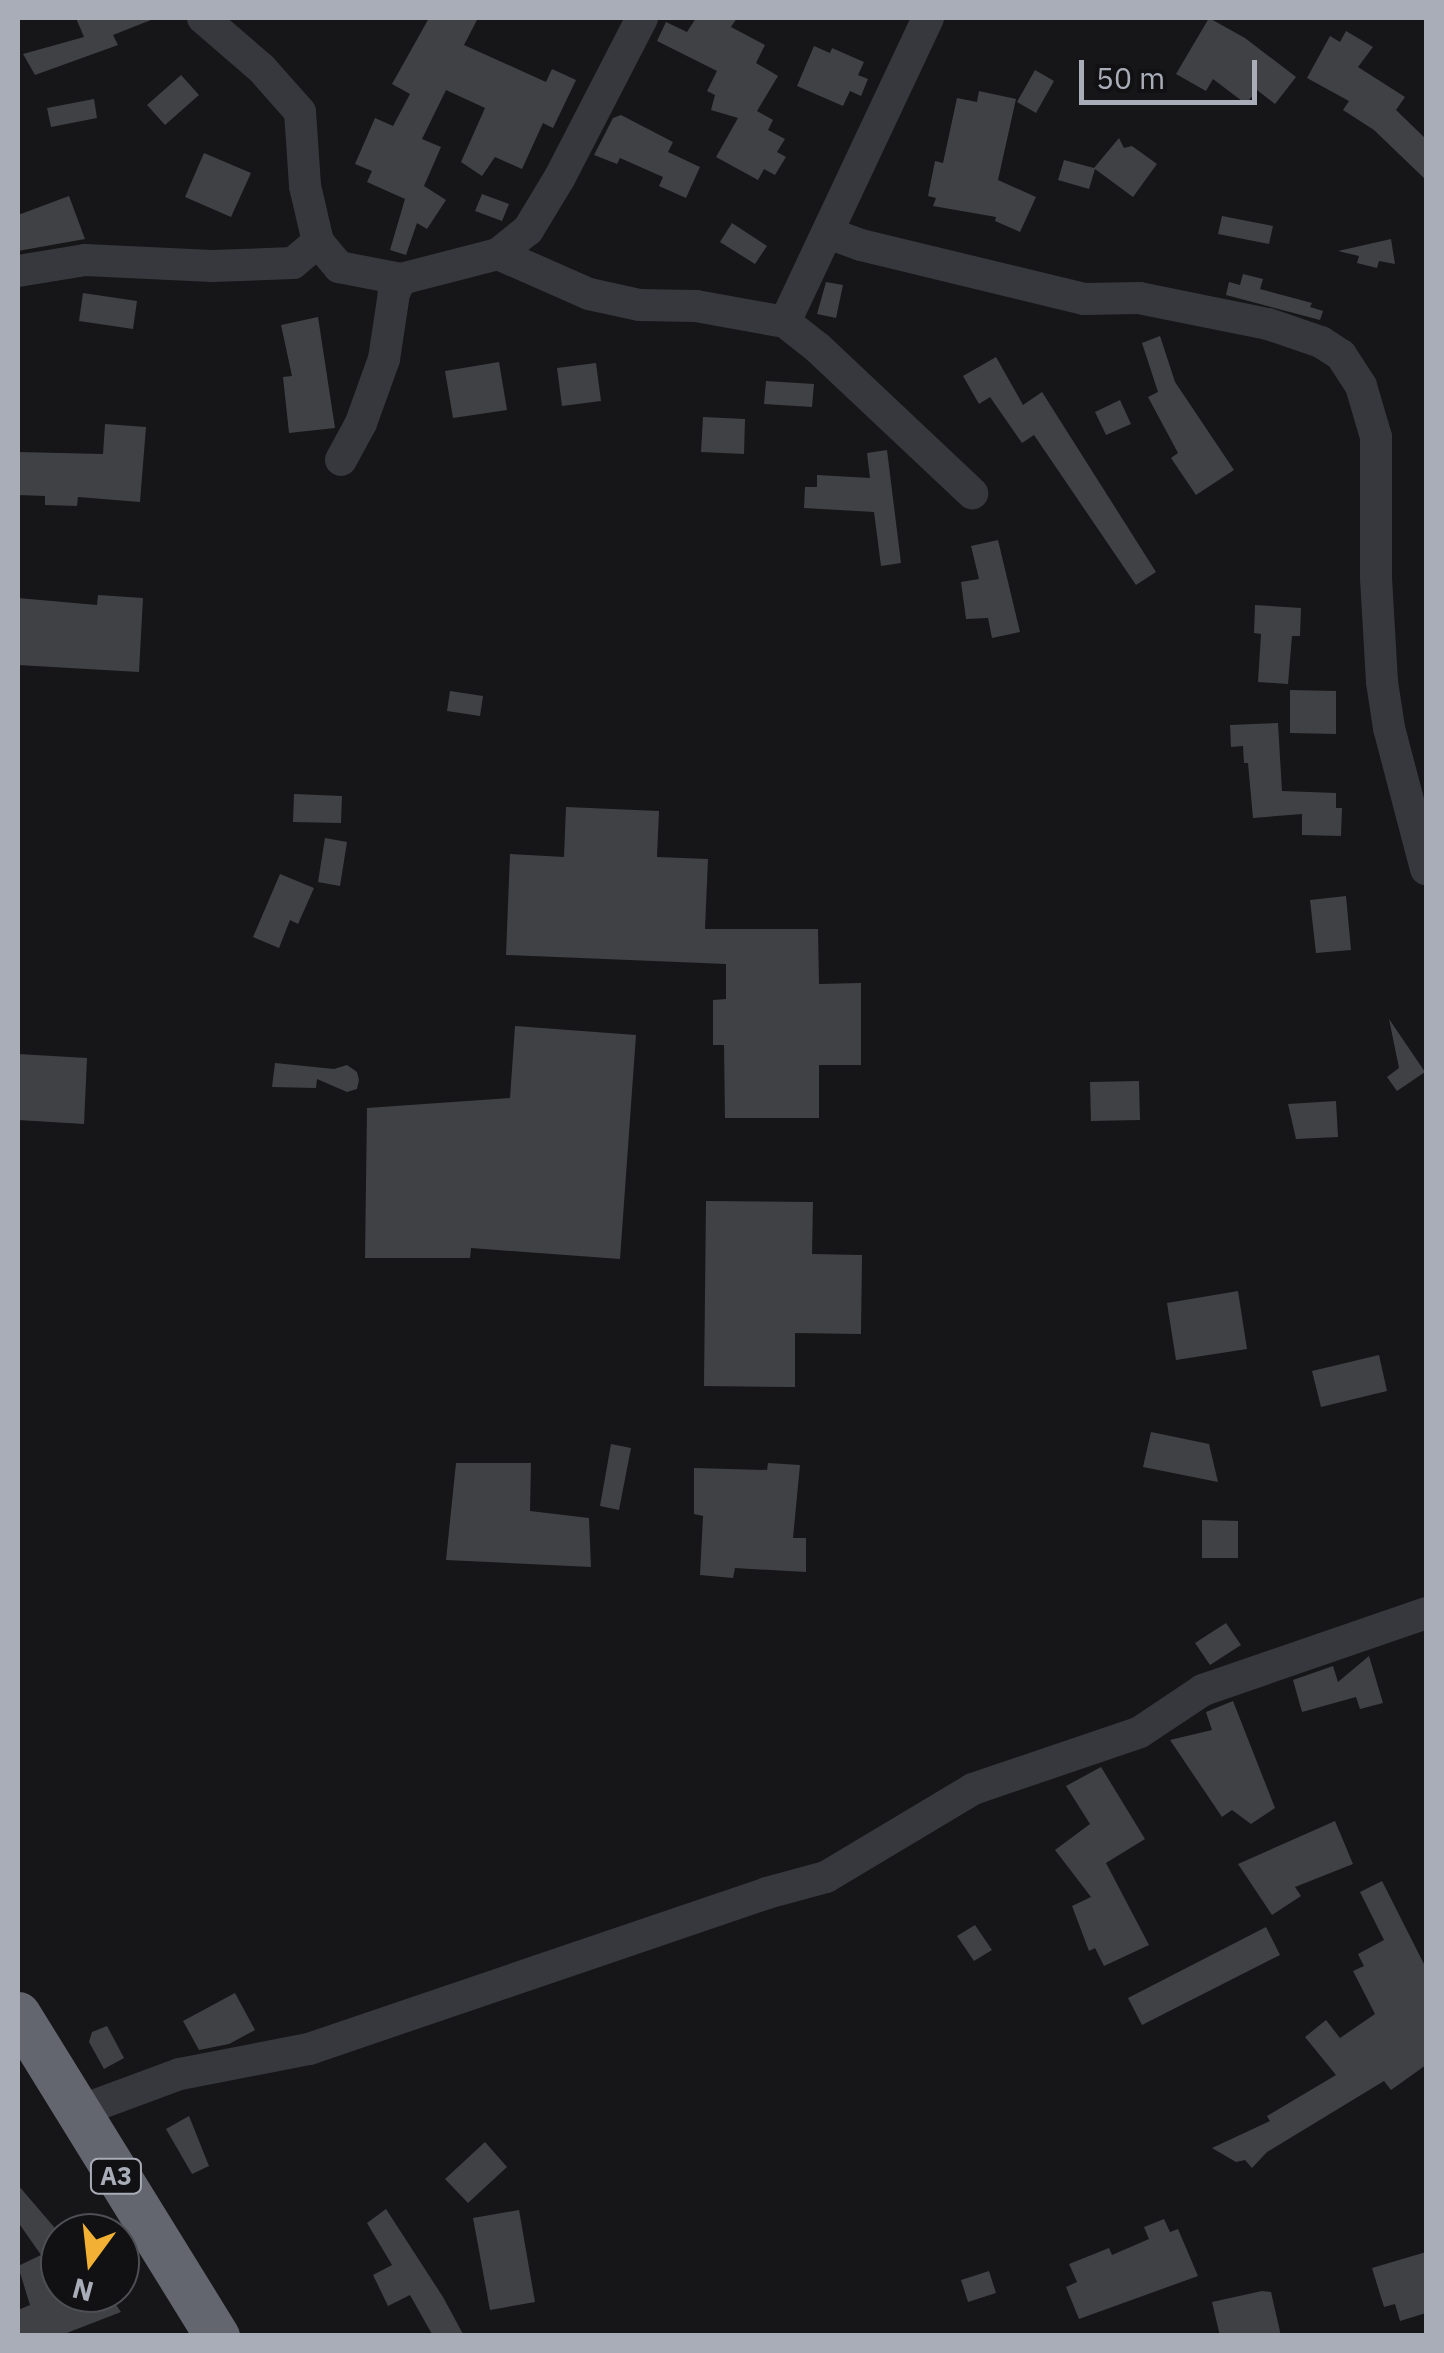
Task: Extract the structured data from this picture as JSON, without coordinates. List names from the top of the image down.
{
  "streets": {
    "highway": ["A3"]
  },
  "scale_bar": "50 m",
  "north": "bottom"
}
